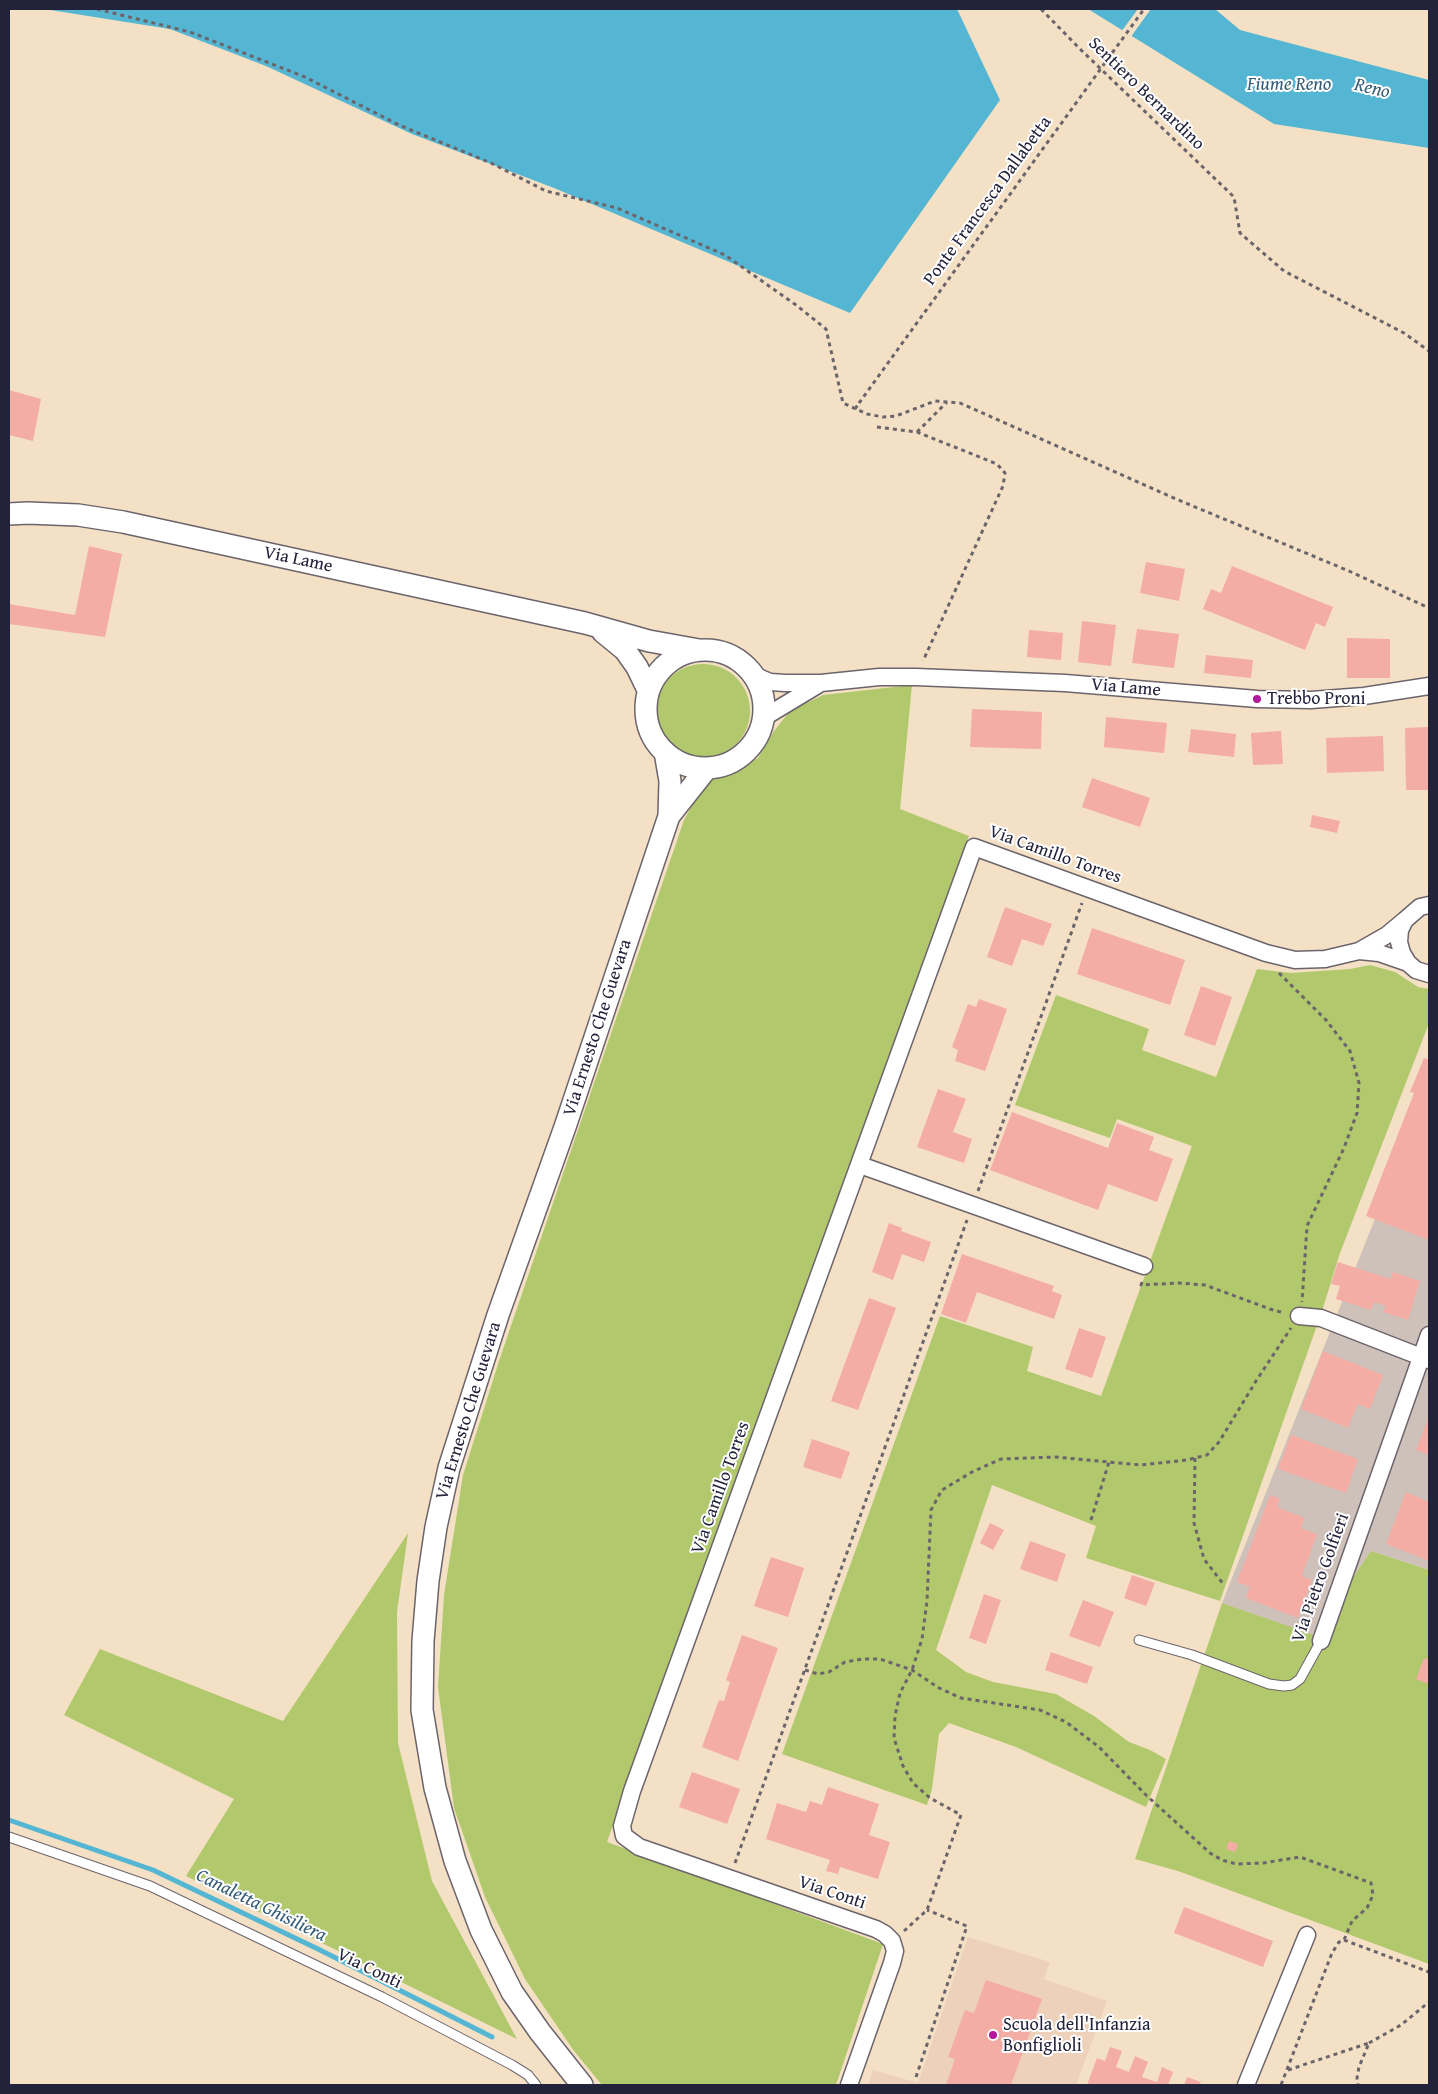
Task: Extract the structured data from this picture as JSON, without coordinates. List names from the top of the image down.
{
  "streets": {
    "street": [
      "Via Lame",
      "Via Camillo Torres",
      "Via Ernesto Che Guevara",
      "Via Pietro Golfieri",
      "Via Conti"
    ],
    "path": ["Sentiero Bernardino", "Ponte Francesca Dallabetta"]
  },
  "crossings": [
    ["Via Lame", "Via Ernesto Che Guevara"],
    ["Via Camillo Torres", "Via Conti"]
  ],
  "water": ["Fiume Reno", "Reno", "Canaletta Ghisiliera"],
  "places": ["Trebbo Proni", "Scuola dell'Infanzia Bonfiglioli"]
}
